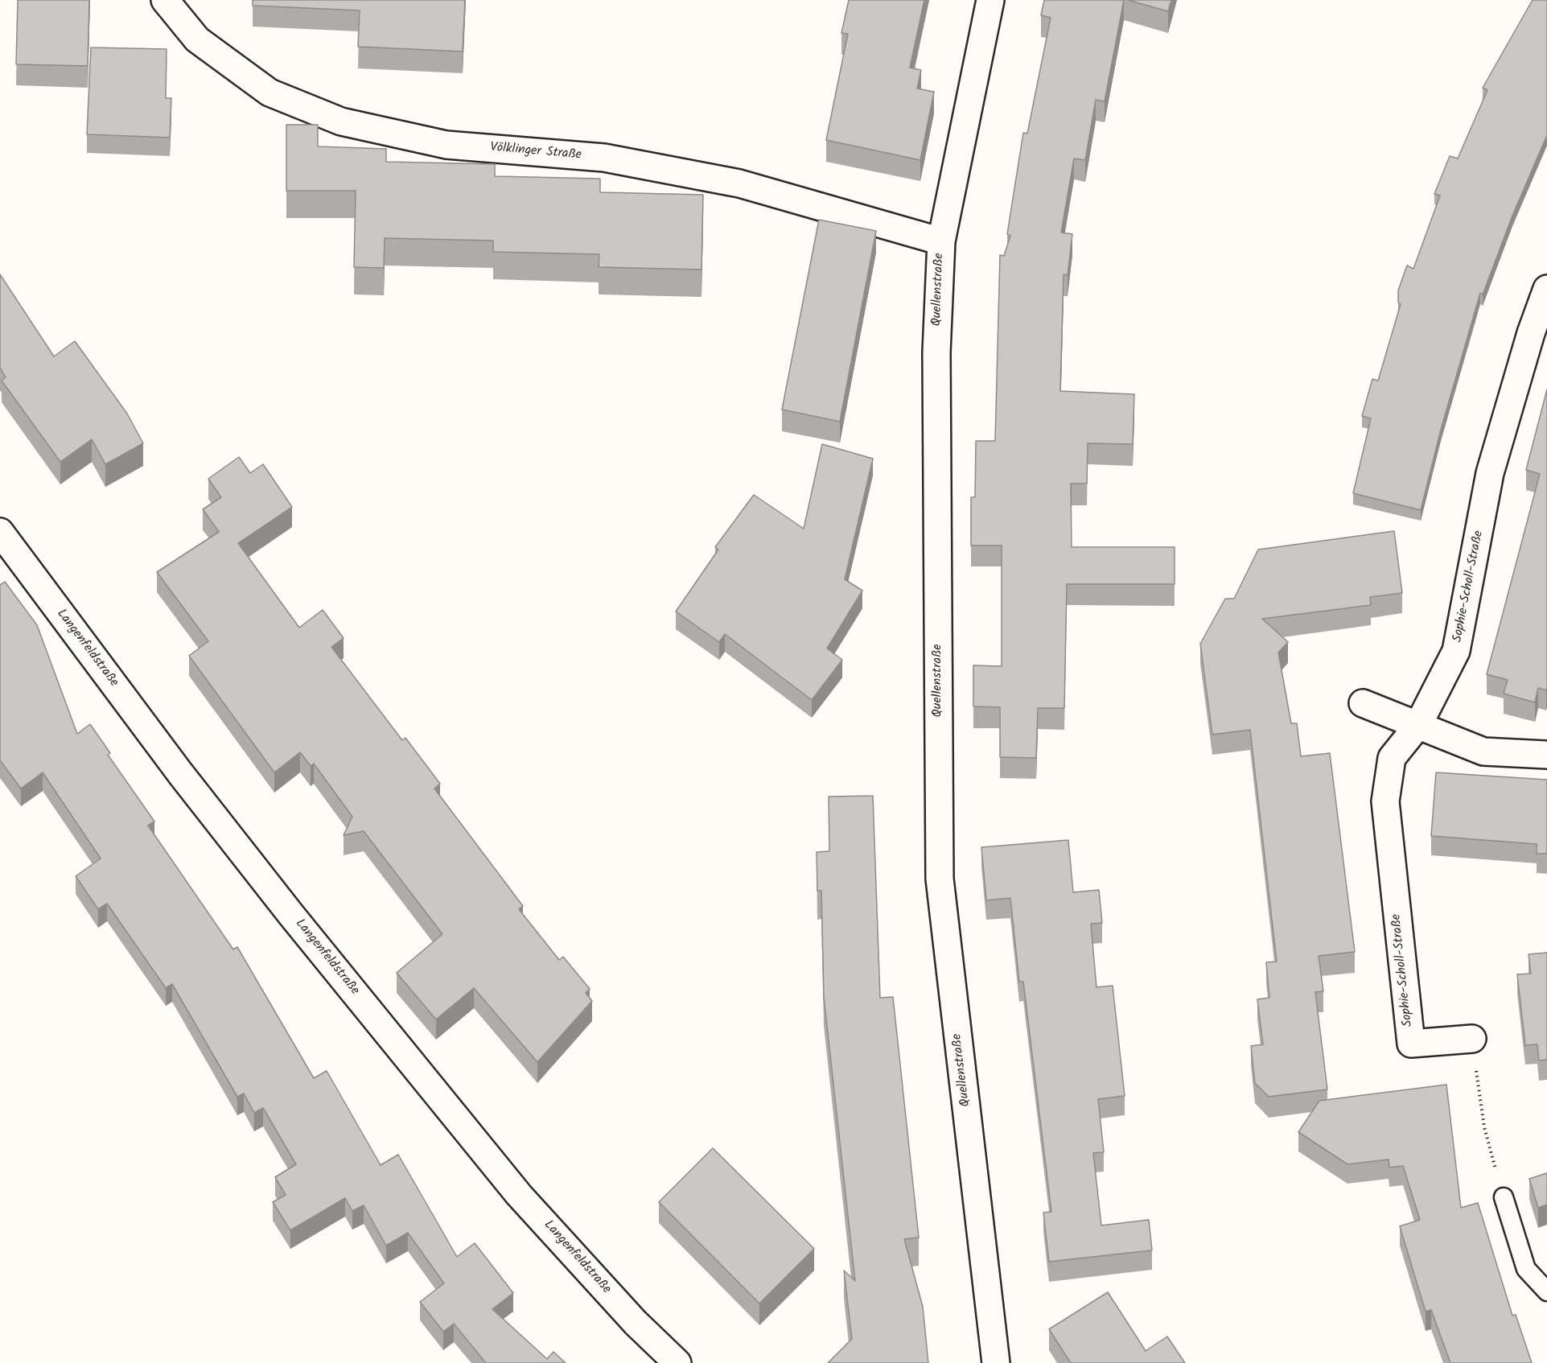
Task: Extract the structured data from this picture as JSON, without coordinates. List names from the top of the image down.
{
  "streets": {
    "street": [
      "Völklinger Straße",
      "Quellenstraße",
      "Sophie-Scholl-Straße",
      "Langenfeldstraße"
    ]
  },
  "crossings": [
    ["Völklinger Straße", "Quellenstraße"]
  ]
}
